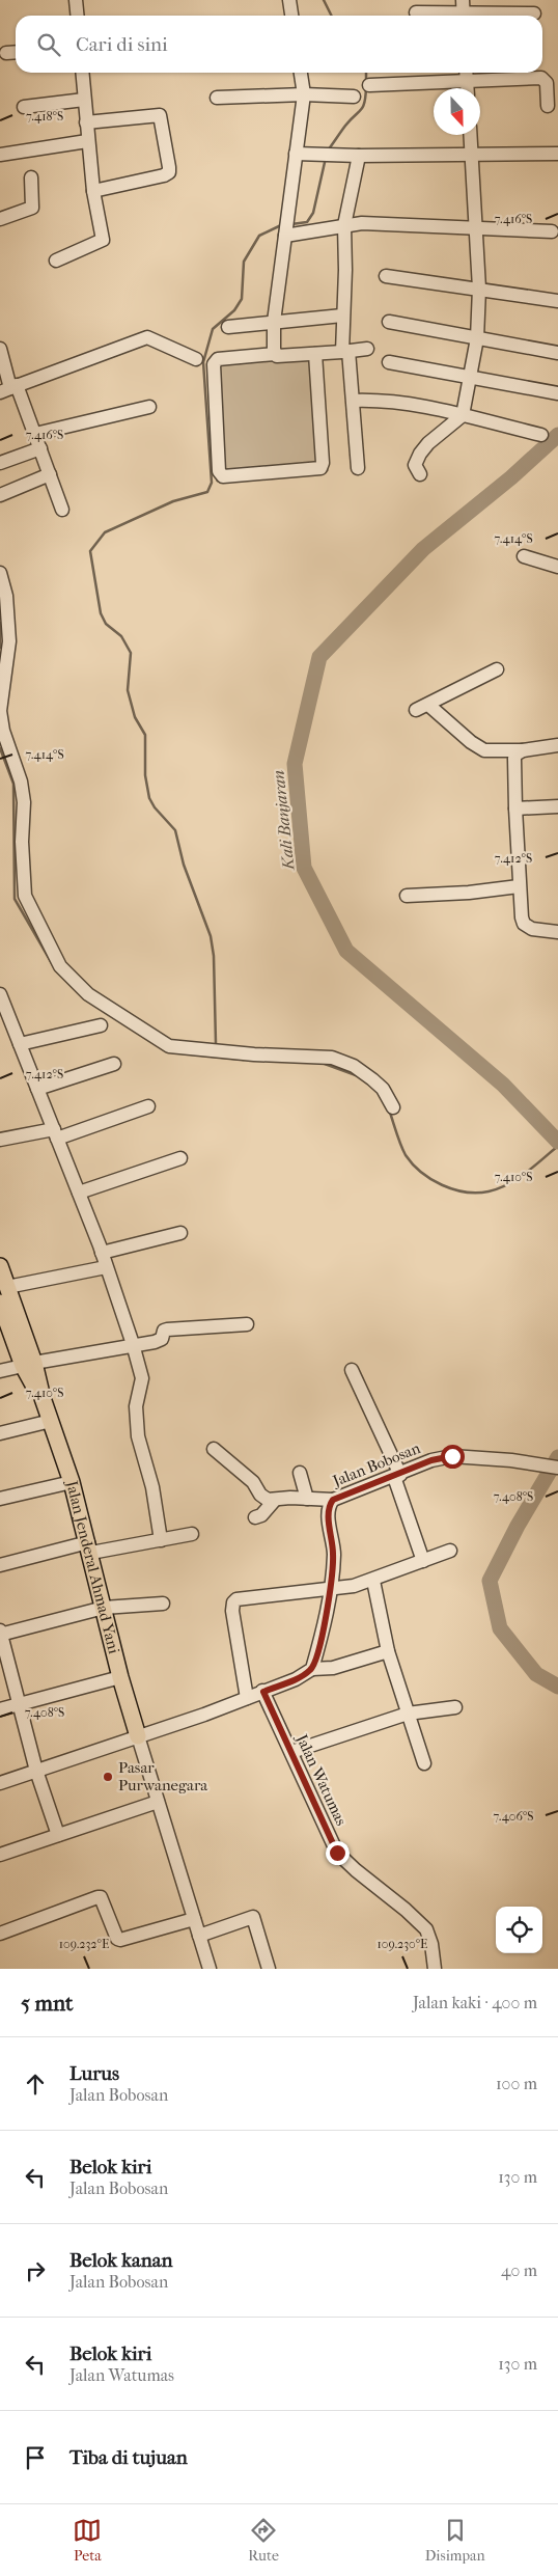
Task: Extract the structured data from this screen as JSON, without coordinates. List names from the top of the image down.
{
  "streets": {
    "main road": ["Jalan Jenderal Ahmad Yani"],
    "street": ["Jalan Bobosan", "Jalan Watumas"]
  },
  "water": ["Kali Banjaran"],
  "places": ["Pasar Purwanegara"],
  "north": "bottom",
  "page": {
    "search": "Cari di sini",
    "heading": ["5 mnt", "Jalan kaki · 400 m"],
    "list": [
      ["Lurus", "Jalan Bobosan", "100 m"],
      ["Belok kiri", "Jalan Bobosan", "130 m"],
      ["Belok kanan", "Jalan Bobosan", "40 m"],
      ["Belok kiri", "Jalan Watumas", "130 m"],
      "Tiba di tujuan"
    ],
    "nav": ["Peta", "Rute", "Disimpan"]
  },
  "coordinates": [
    "7.418°S",
    "7.416°S",
    "7.414°S",
    "7.412°S",
    "7.410°S",
    "7.408°S",
    "7.406°S",
    "109.232°E",
    "109.230°E"
  ]
}
